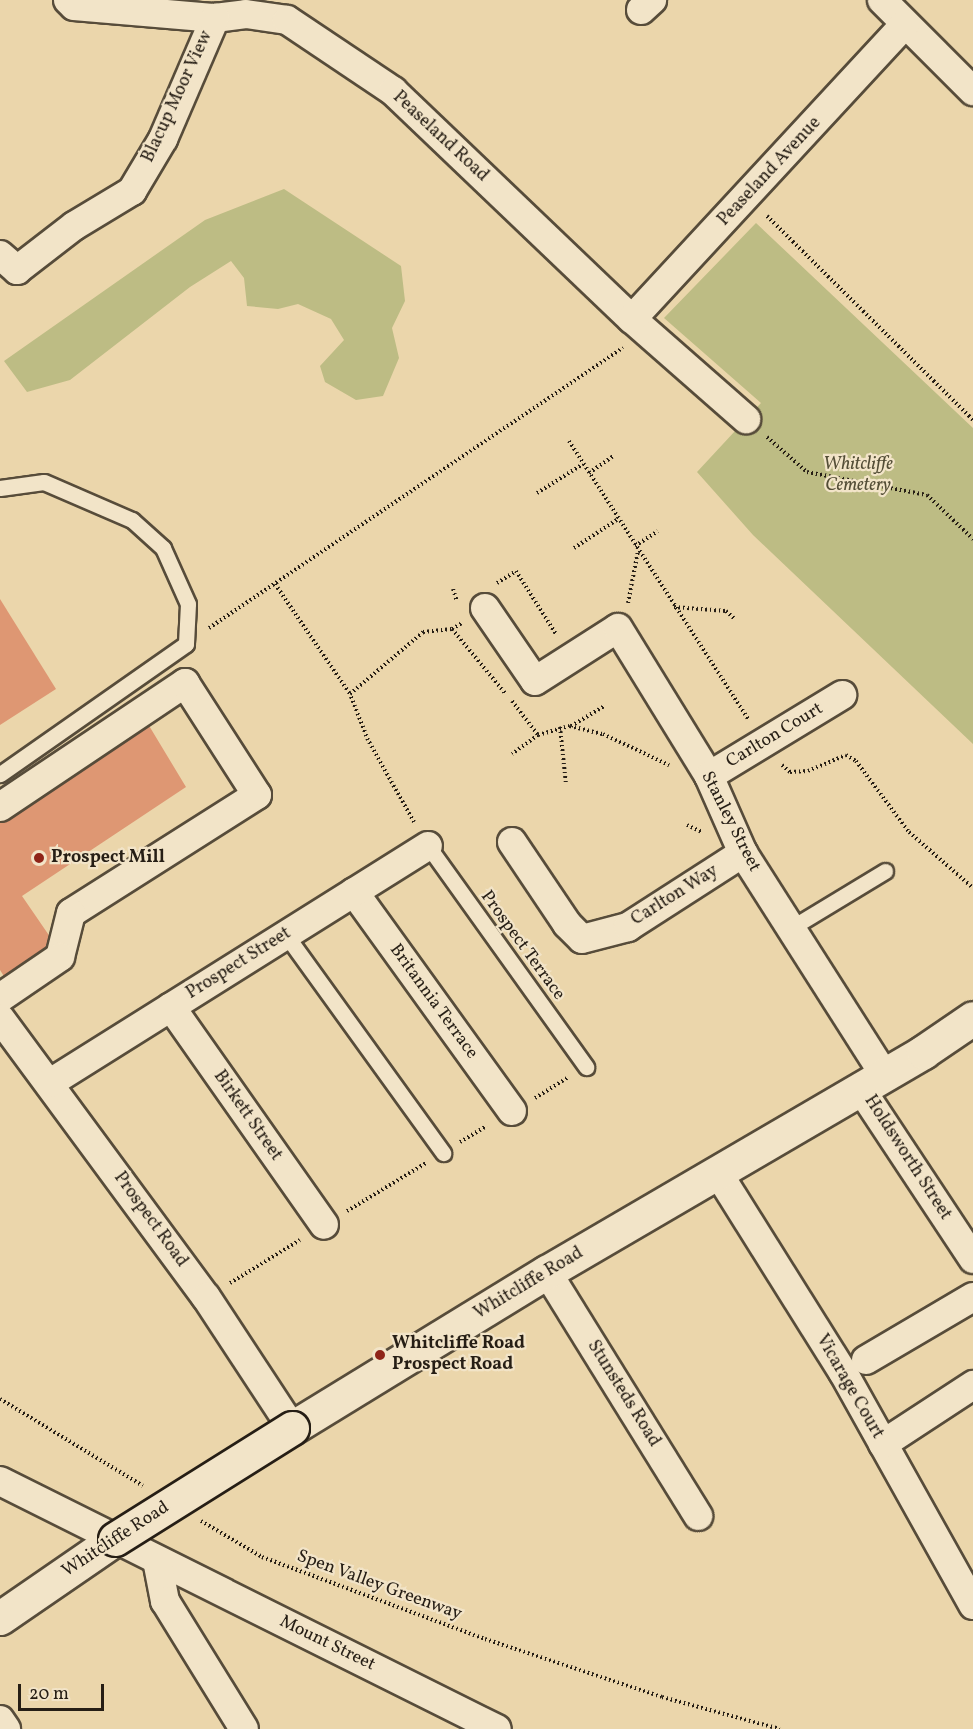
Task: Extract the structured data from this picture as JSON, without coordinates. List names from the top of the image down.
{
  "streets": {
    "main road": ["Whitcliffe Road"],
    "street": [
      "Blacup Moor View",
      "Peaseland Road",
      "Peaseland Avenue",
      "Carlton Court",
      "Stanley Street",
      "Carlton Way",
      "Prospect Street",
      "Britannia Terrace",
      "Birkett Street",
      "Holdsworth Street",
      "Prospect Road",
      "Vicarage Court",
      "Stunsteds Road",
      "Mount Street"
    ],
    "lane": ["Prospect Terrace"],
    "path": ["Spen Valley Greenway"]
  },
  "crossings": [
    ["Blacup Moor View", "Peaseland Road"],
    ["Peaseland Road", "Peaseland Avenue"],
    ["Carlton Court", "Stanley Street"],
    ["Stanley Street", "Carlton Way"],
    ["Stanley Street", "Holdsworth Street"],
    ["Stanley Street", "Whitcliffe Road"],
    ["Prospect Terrace", "Prospect Street"],
    ["Prospect Street", "Britannia Terrace"],
    ["Prospect Street", "Birkett Street"],
    ["Prospect Street", "Prospect Road"],
    ["Holdsworth Street", "Whitcliffe Road"],
    ["Prospect Road", "Whitcliffe Road"],
    ["Whitcliffe Road", "Vicarage Court"],
    ["Whitcliffe Road", "Stunsteds Road"],
    ["Whitcliffe Road", "Mount Street"]
  ],
  "parks": ["Whitcliffe Cemetery"],
  "places": ["Prospect Mill", "Whitcliffe Road Prospect Road"],
  "scale_bar": "20 m"
}
